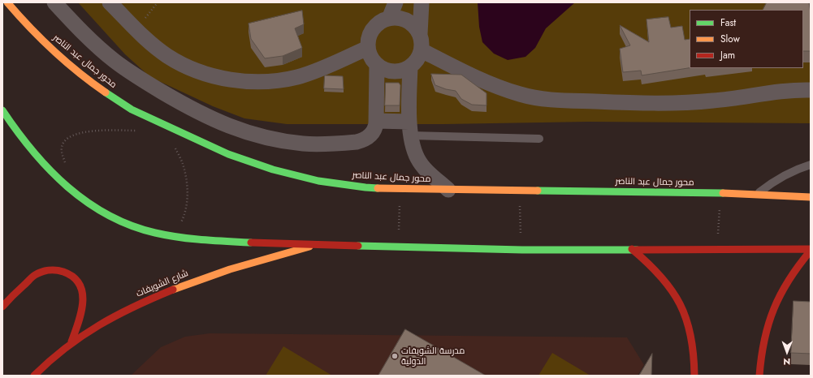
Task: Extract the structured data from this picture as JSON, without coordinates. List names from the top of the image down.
{
  "streets": {
    "main road": ["محور جمال عبد الناصر", "شارع الشويفات"]
  },
  "places": ["مدرسة الشويفات الدولية"],
  "legend": ["Fast", "Slow", "Jam"],
  "north": "bottom"
}
